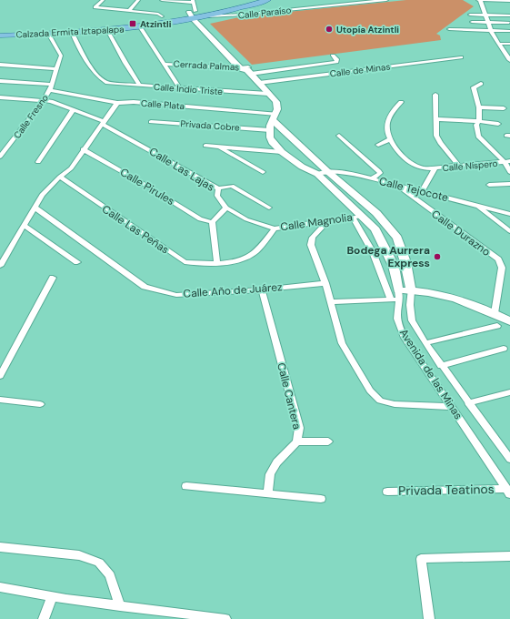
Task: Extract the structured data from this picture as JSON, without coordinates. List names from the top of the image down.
{
  "streets": {
    "main road": ["Calzada Ermita Iztapalapa"],
    "street": [
      "Calle Paraíso",
      "Cerrada Palmas",
      "Calle de Minas",
      "Calle Indio Triste",
      "Calle Plata",
      "Calle Fresno",
      "Privada Cobre",
      "Calle Níspero",
      "Calle Las Lajas",
      "Calle Pirules",
      "Calle Tejocote",
      "Calle Magnolia",
      "Calle Las Peñas",
      "Calle Durazno",
      "Calle Año de Juárez",
      "Avenida de las Minas",
      "Calle Cantera",
      "Privada Teatinos"
    ]
  },
  "crossings": [
    ["Calle Paraíso", "Calzada Ermita Iztapalapa"],
    ["Calzada Ermita Iztapalapa", "Calle Indio Triste"],
    ["Calzada Ermita Iztapalapa", "Calle Fresno"],
    ["Calle Plata", "Calle Fresno"],
    ["Calle Plata", "Avenida de las Minas"],
    ["Calle Fresno", "Calle Las Lajas"],
    ["Privada Cobre", "Avenida de las Minas"],
    ["Calle Níspero", "Calle Tejocote"],
    ["Calle Tejocote", "Calle Durazno"],
    ["Calle Tejocote", "Avenida de las Minas"],
    ["Calle Magnolia", "Calle Las Peñas"],
    ["Calle Magnolia", "Avenida de las Minas"],
    ["Calle Año de Juárez", "Calle Cantera"],
    ["Avenida de las Minas", "Privada Teatinos"]
  ],
  "places": {
    "transit": ["Atzintli"],
    "other": ["Utopía Atzintli", "Bodega Aurrera Express"]
  }
}
